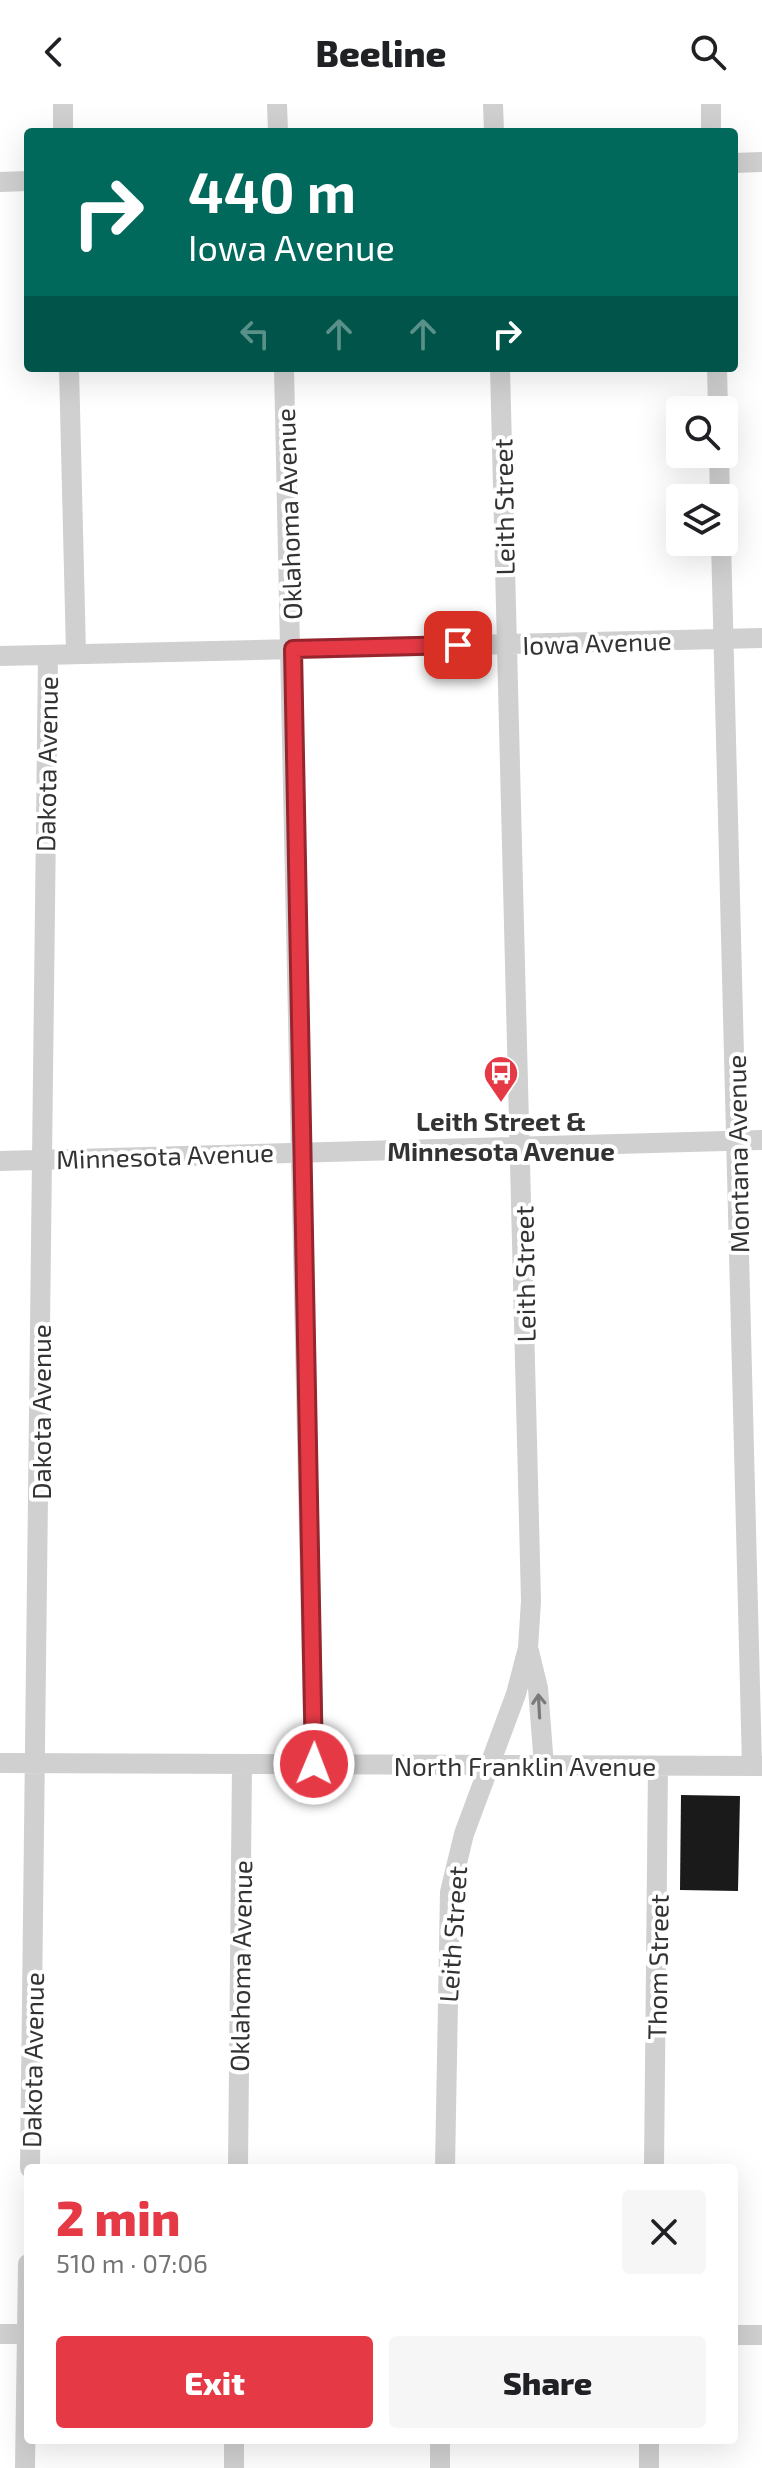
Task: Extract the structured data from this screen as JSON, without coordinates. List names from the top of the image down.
{
  "streets": {
    "street": [
      "Leith Street",
      "Oklahoma Avenue",
      "Iowa Avenue",
      "Dakota Avenue",
      "Montana Avenue",
      "Minnesota Avenue",
      "North Franklin Avenue",
      "Thom Street"
    ]
  },
  "crossings": [
    ["Leith Street", "Iowa Avenue"],
    ["Leith Street", "Minnesota Avenue"],
    ["Leith Street", "North Franklin Avenue"],
    ["Oklahoma Avenue", "Iowa Avenue"],
    ["Oklahoma Avenue", "Minnesota Avenue"],
    ["Oklahoma Avenue", "North Franklin Avenue"],
    ["Iowa Avenue", "Dakota Avenue"],
    ["Iowa Avenue", "Montana Avenue"],
    ["Dakota Avenue", "Minnesota Avenue"],
    ["Dakota Avenue", "North Franklin Avenue"],
    ["Montana Avenue", "Minnesota Avenue"],
    ["Montana Avenue", "North Franklin Avenue"],
    ["North Franklin Avenue", "Thom Street"]
  ],
  "places": {
    "bus stop": ["Leith Street & Minnesota Avenue"]
  },
  "page": {
    "header": "Beeline",
    "turn": ["440 m", "Iowa Avenue"],
    "heading": ["2 min", "510 m · 07:06"],
    "buttons": ["Exit", "Share"]
  }
}
